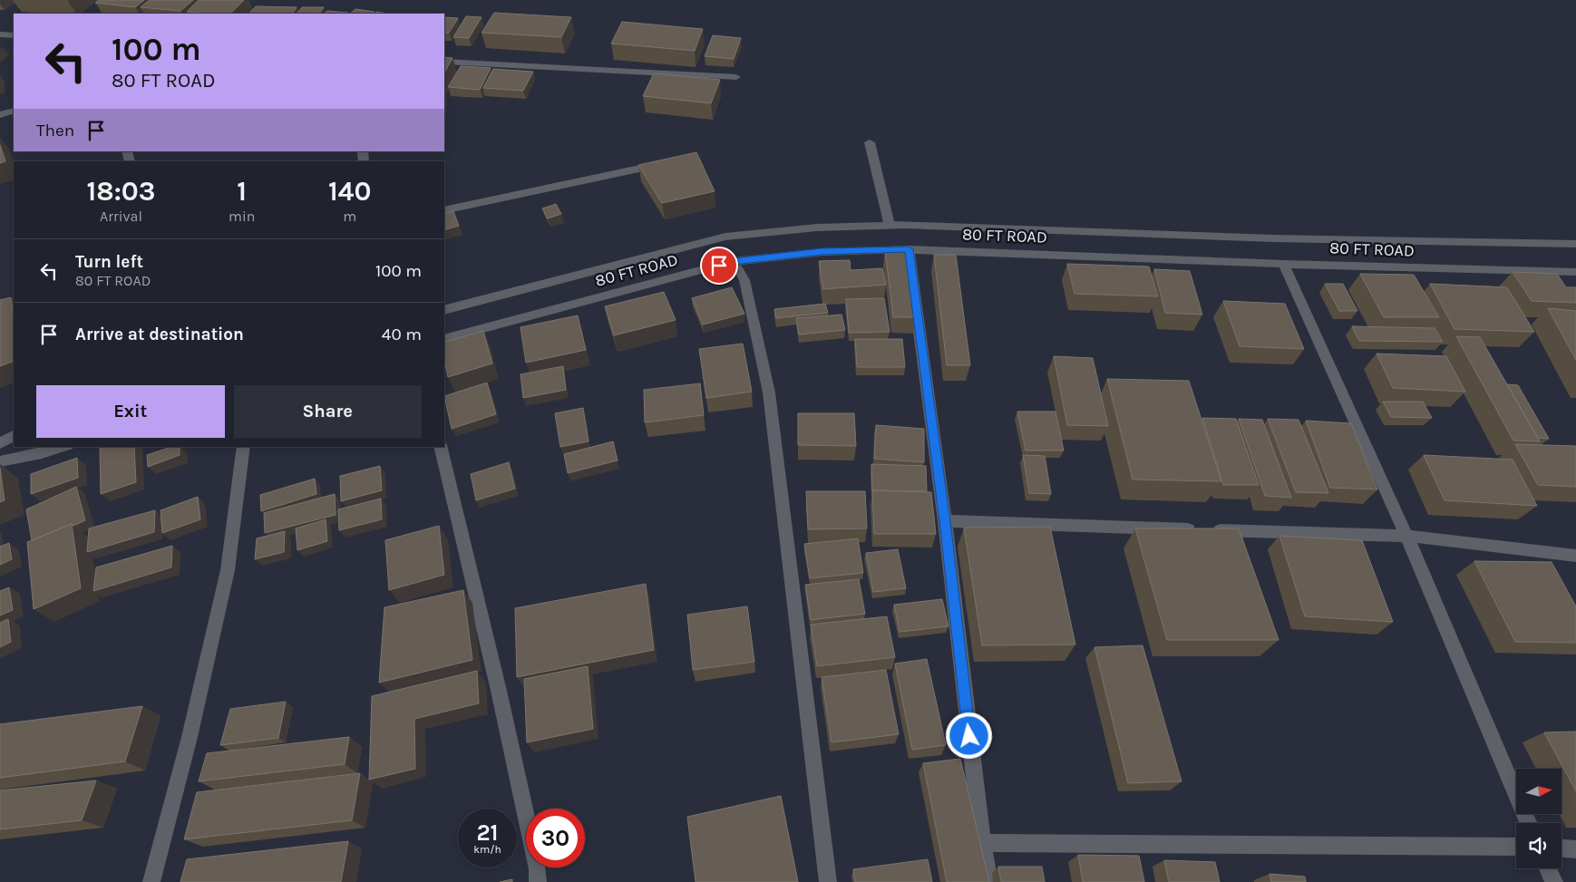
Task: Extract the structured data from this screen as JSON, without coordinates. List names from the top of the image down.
{
  "streets": {
    "street": ["80 FT ROAD"]
  },
  "north": "right",
  "page": {
    "turn": ["100 m", "80 FT ROAD"],
    "then": "Then",
    "eta": [
      "18:03",
      "Arrival",
      "1",
      "min",
      "140",
      "m"
    ],
    "list": [
      {
        "name": "Turn left",
        "note": "80 FT ROAD",
        "value": "100 m"
      },
      {
        "name": "Arrive at destination",
        "value": "40 m"
      }
    ],
    "buttons": ["Exit", "Share"],
    "speed": "21 km/h",
    "limit": "30"
  }
}
